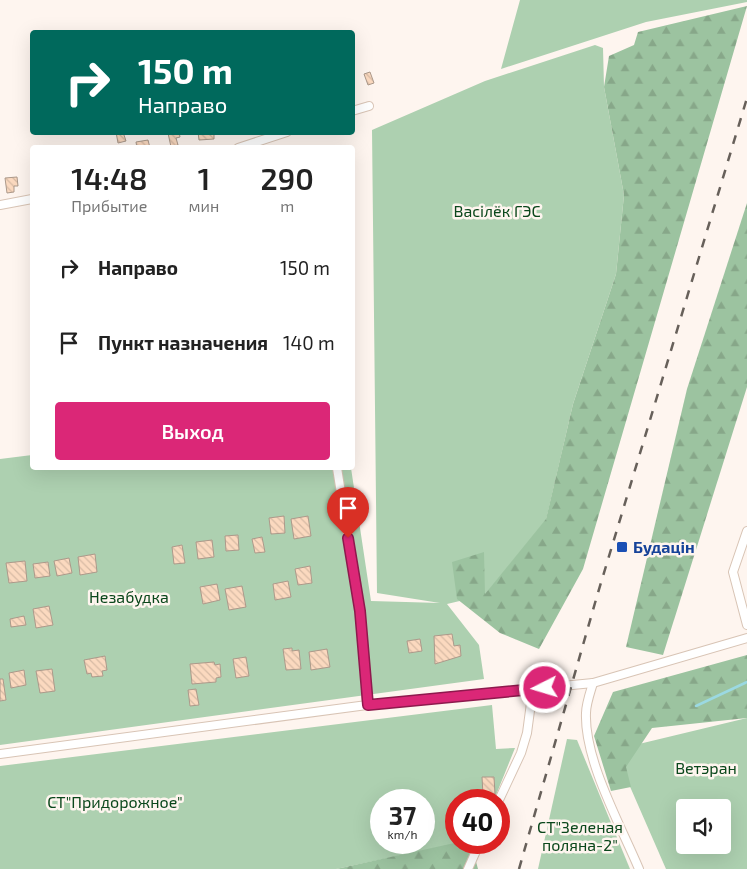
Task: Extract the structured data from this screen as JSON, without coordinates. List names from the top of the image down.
{
  "parks": [
    "Васілёк ГЭС",
    "Незабудка",
    "Ветэран",
    "СТ\"Придорожное\"",
    "СТ\"Зеленая поляна-2\""
  ],
  "places": {
    "transit": ["Будацін"]
  },
  "page": {
    "turn": ["150 m", "Направо"],
    "eta": [
      "14:48",
      "Прибытие",
      "1",
      "мин",
      "290",
      "m"
    ],
    "list": [
      {
        "name": "Направо",
        "value": "150 m"
      },
      {
        "name": "Пункт назначения",
        "value": "140 m"
      }
    ],
    "buttons": "Выход",
    "speed": "37 km/h",
    "limit": "40"
  }
}
